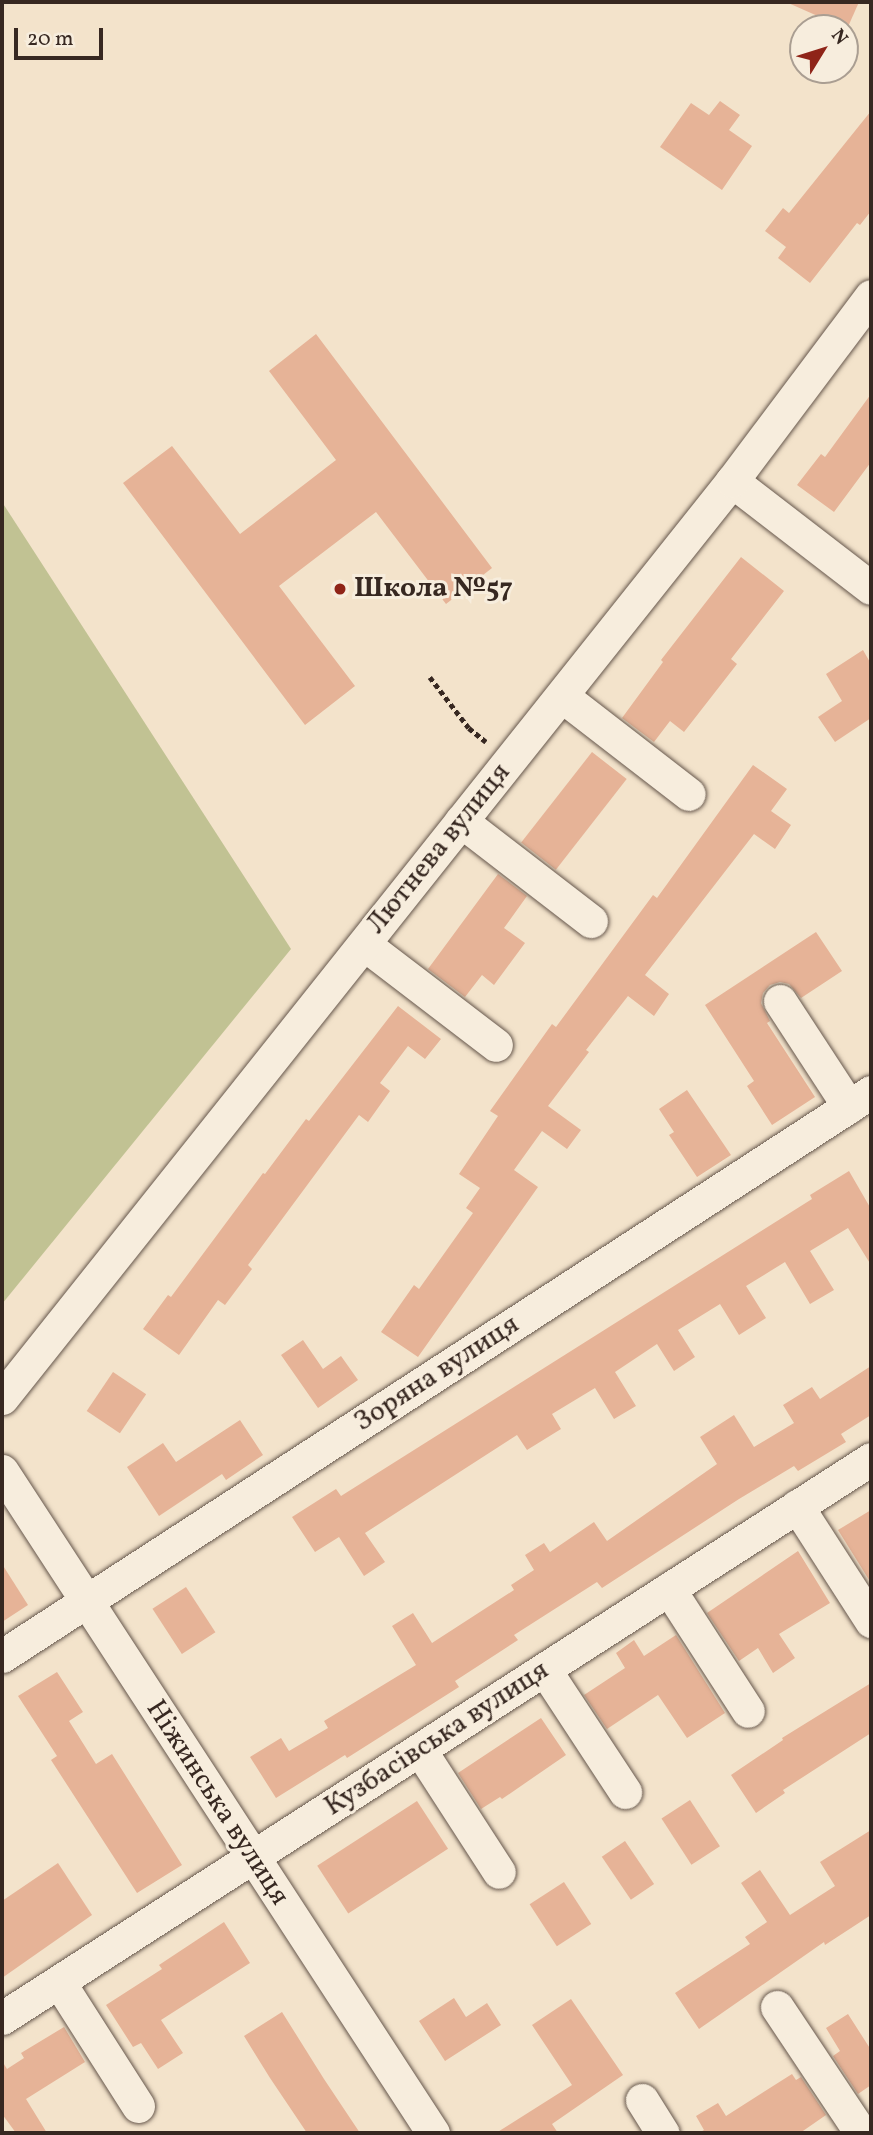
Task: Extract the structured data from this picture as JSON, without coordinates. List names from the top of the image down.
{
  "streets": {
    "street": [
      "Лютнева вулиця",
      "Зоряна вулиця",
      "Кузбасівська вулиця",
      "Ніжинська вулиця"
    ]
  },
  "crossings": [
    ["Зоряна вулиця", "Ніжинська вулиця"],
    ["Кузбасівська вулиця", "Ніжинська вулиця"]
  ],
  "places": ["Школа №57"],
  "scale_bar": "20 m",
  "north": "top right"
}
